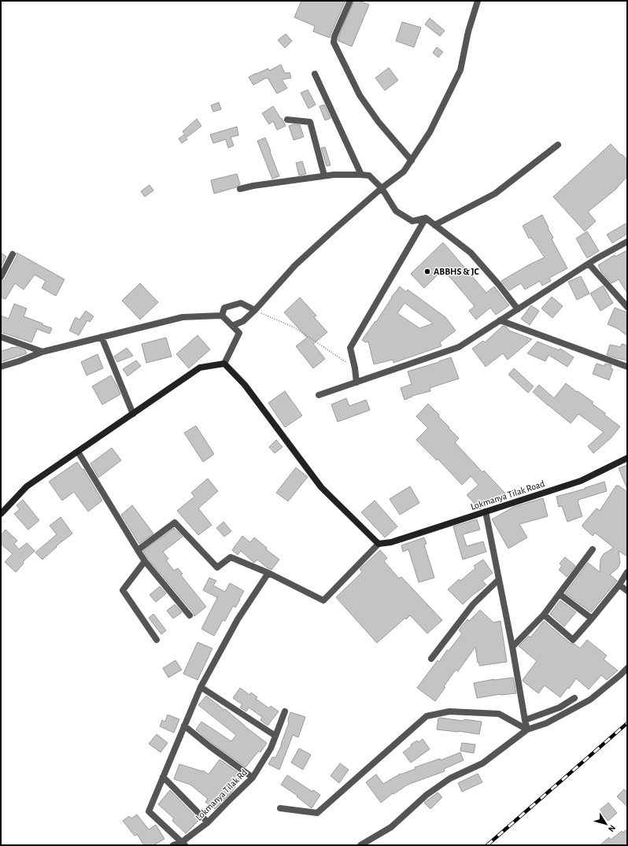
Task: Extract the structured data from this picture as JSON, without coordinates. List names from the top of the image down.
{
  "streets": {
    "main road": ["Lokmanya Tilak Road"],
    "street": ["Lokmanya Tilak Rd"]
  },
  "places": ["ABBHS & JC"],
  "north": "bottom right"
}
